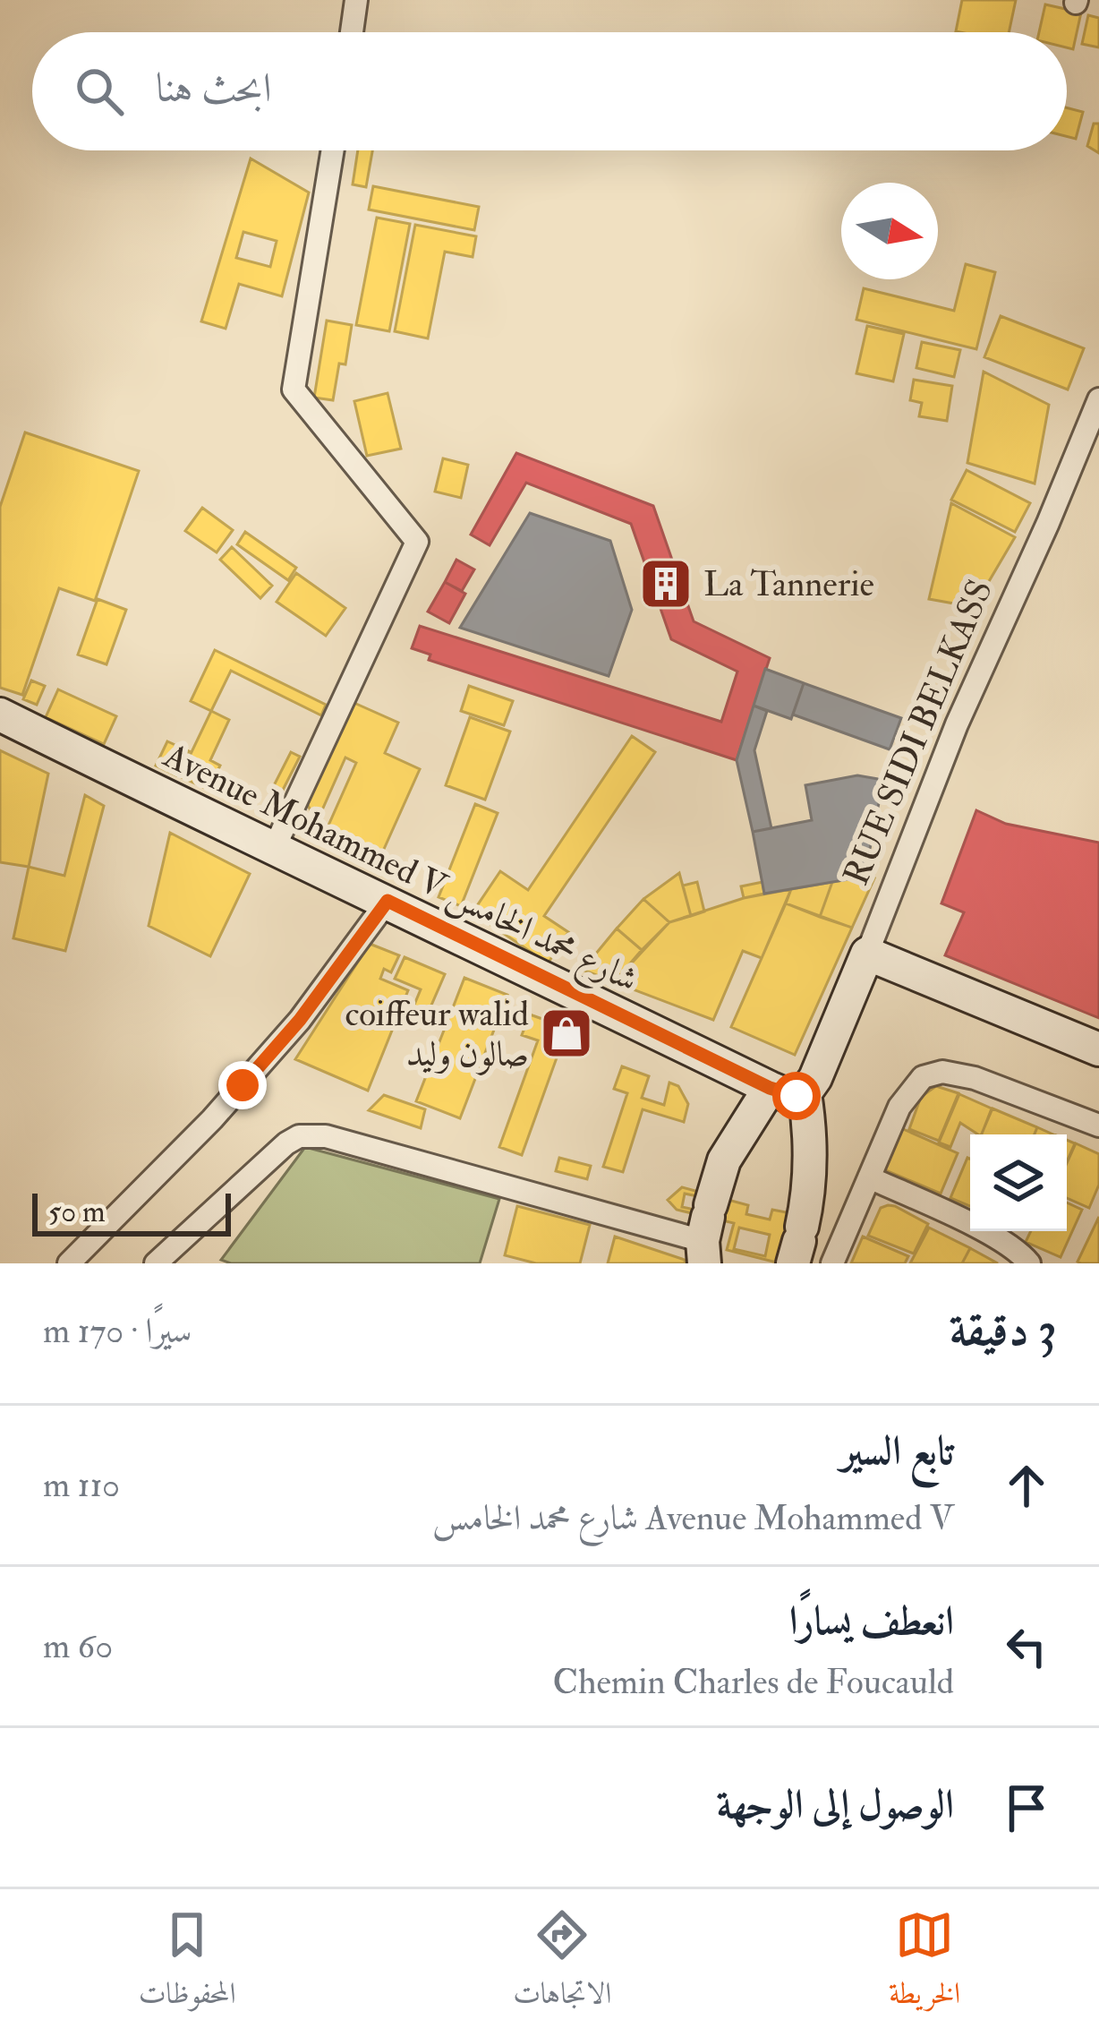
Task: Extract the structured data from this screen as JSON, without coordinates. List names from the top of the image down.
{
  "streets": {
    "street": ["RUE SIDI BELKASS", "Avenue Mohammed V شارع محمد الخامس"]
  },
  "crossings": [
    ["RUE SIDI BELKASS", "Avenue Mohammed V شارع محمد الخامس"]
  ],
  "places": {
    "building": ["La Tannerie"],
    "shop": ["coiffeur walid صالون وليد"]
  },
  "scale_bar": "50 m",
  "north": "right",
  "page": {
    "search": "ابحث هنا",
    "scale": "50 m",
    "heading": ["3 دقيقة", "سيرًا · 170 m"],
    "list": [
      ["تابع السير", "Avenue Mohammed V شارع محمد الخامس", "110 m"],
      ["انعطف يسارًا", "Chemin Charles de Foucauld", "60 m"],
      "الوصول إلى الوجهة"
    ],
    "nav": ["الخريطة", "الاتجاهات", "المحفوظات"]
  }
}
